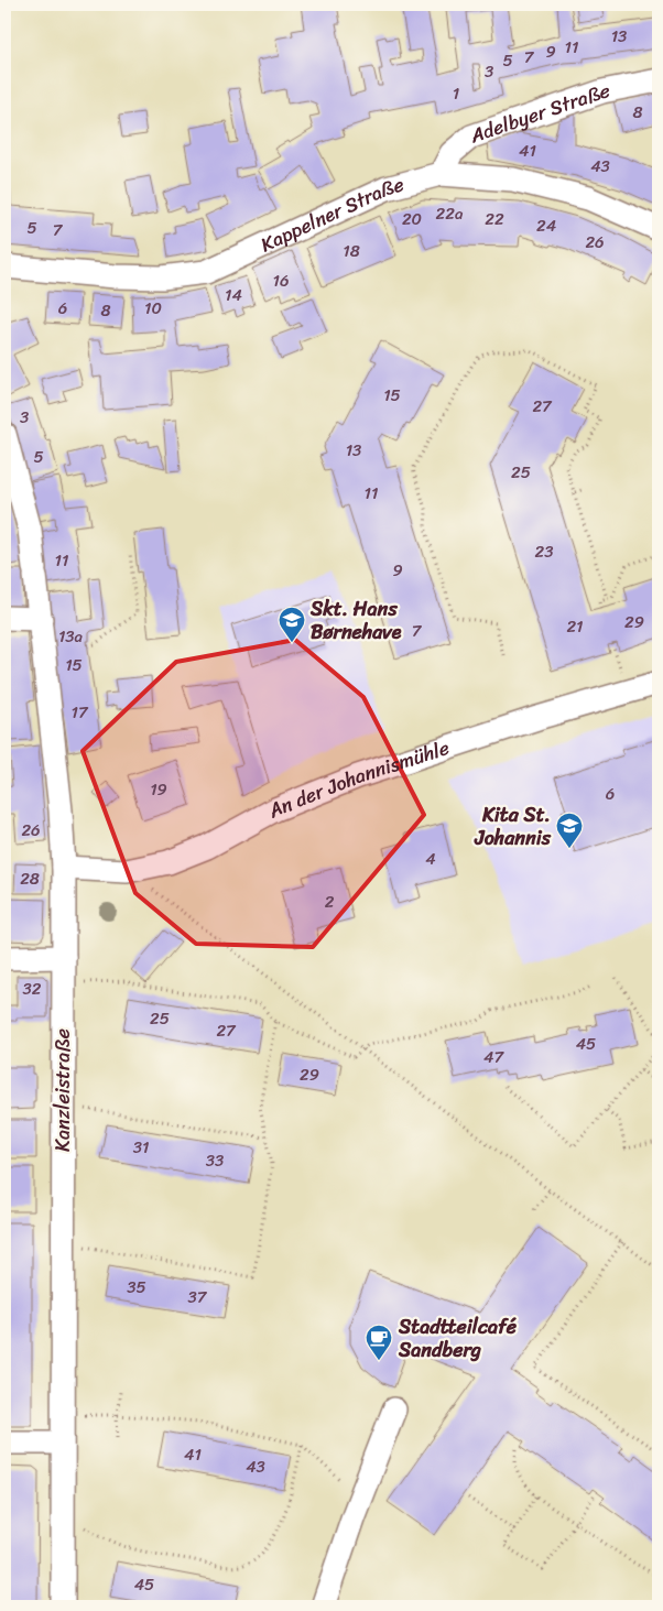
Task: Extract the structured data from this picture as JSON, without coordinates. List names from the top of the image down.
{
  "streets": {
    "street": [
      "Adelbyer Straße",
      "Kappelner Straße",
      "An der Johannismühle",
      "Kanzleistraße"
    ]
  },
  "crossings": [
    ["Adelbyer Straße", "Kappelner Straße"],
    ["An der Johannismühle", "Kanzleistraße"]
  ],
  "places": {
    "school or university": ["Skt. Hans Børnehave", "Kita St. Johannis"],
    "cafe": ["Stadtteilcafé Sandberg"]
  },
  "house_numbers": [
    "13",
    "11",
    "9",
    "7",
    "5",
    "3",
    "1",
    "8",
    "41",
    "43",
    "22a",
    "20",
    "22",
    "24",
    "5",
    "7",
    "26",
    "18",
    "16",
    "14",
    "6",
    "10",
    "8",
    "15",
    "27",
    "3",
    "13",
    "5",
    "25",
    "11",
    "23",
    "11",
    "9",
    "29",
    "21",
    "7",
    "13a",
    "15",
    "17",
    "19",
    "6",
    "26",
    "4",
    "28",
    "2",
    "32",
    "25",
    "27",
    "45",
    "47",
    "29",
    "31",
    "33",
    "35",
    "37",
    "41",
    "43",
    "45"
  ]
}
